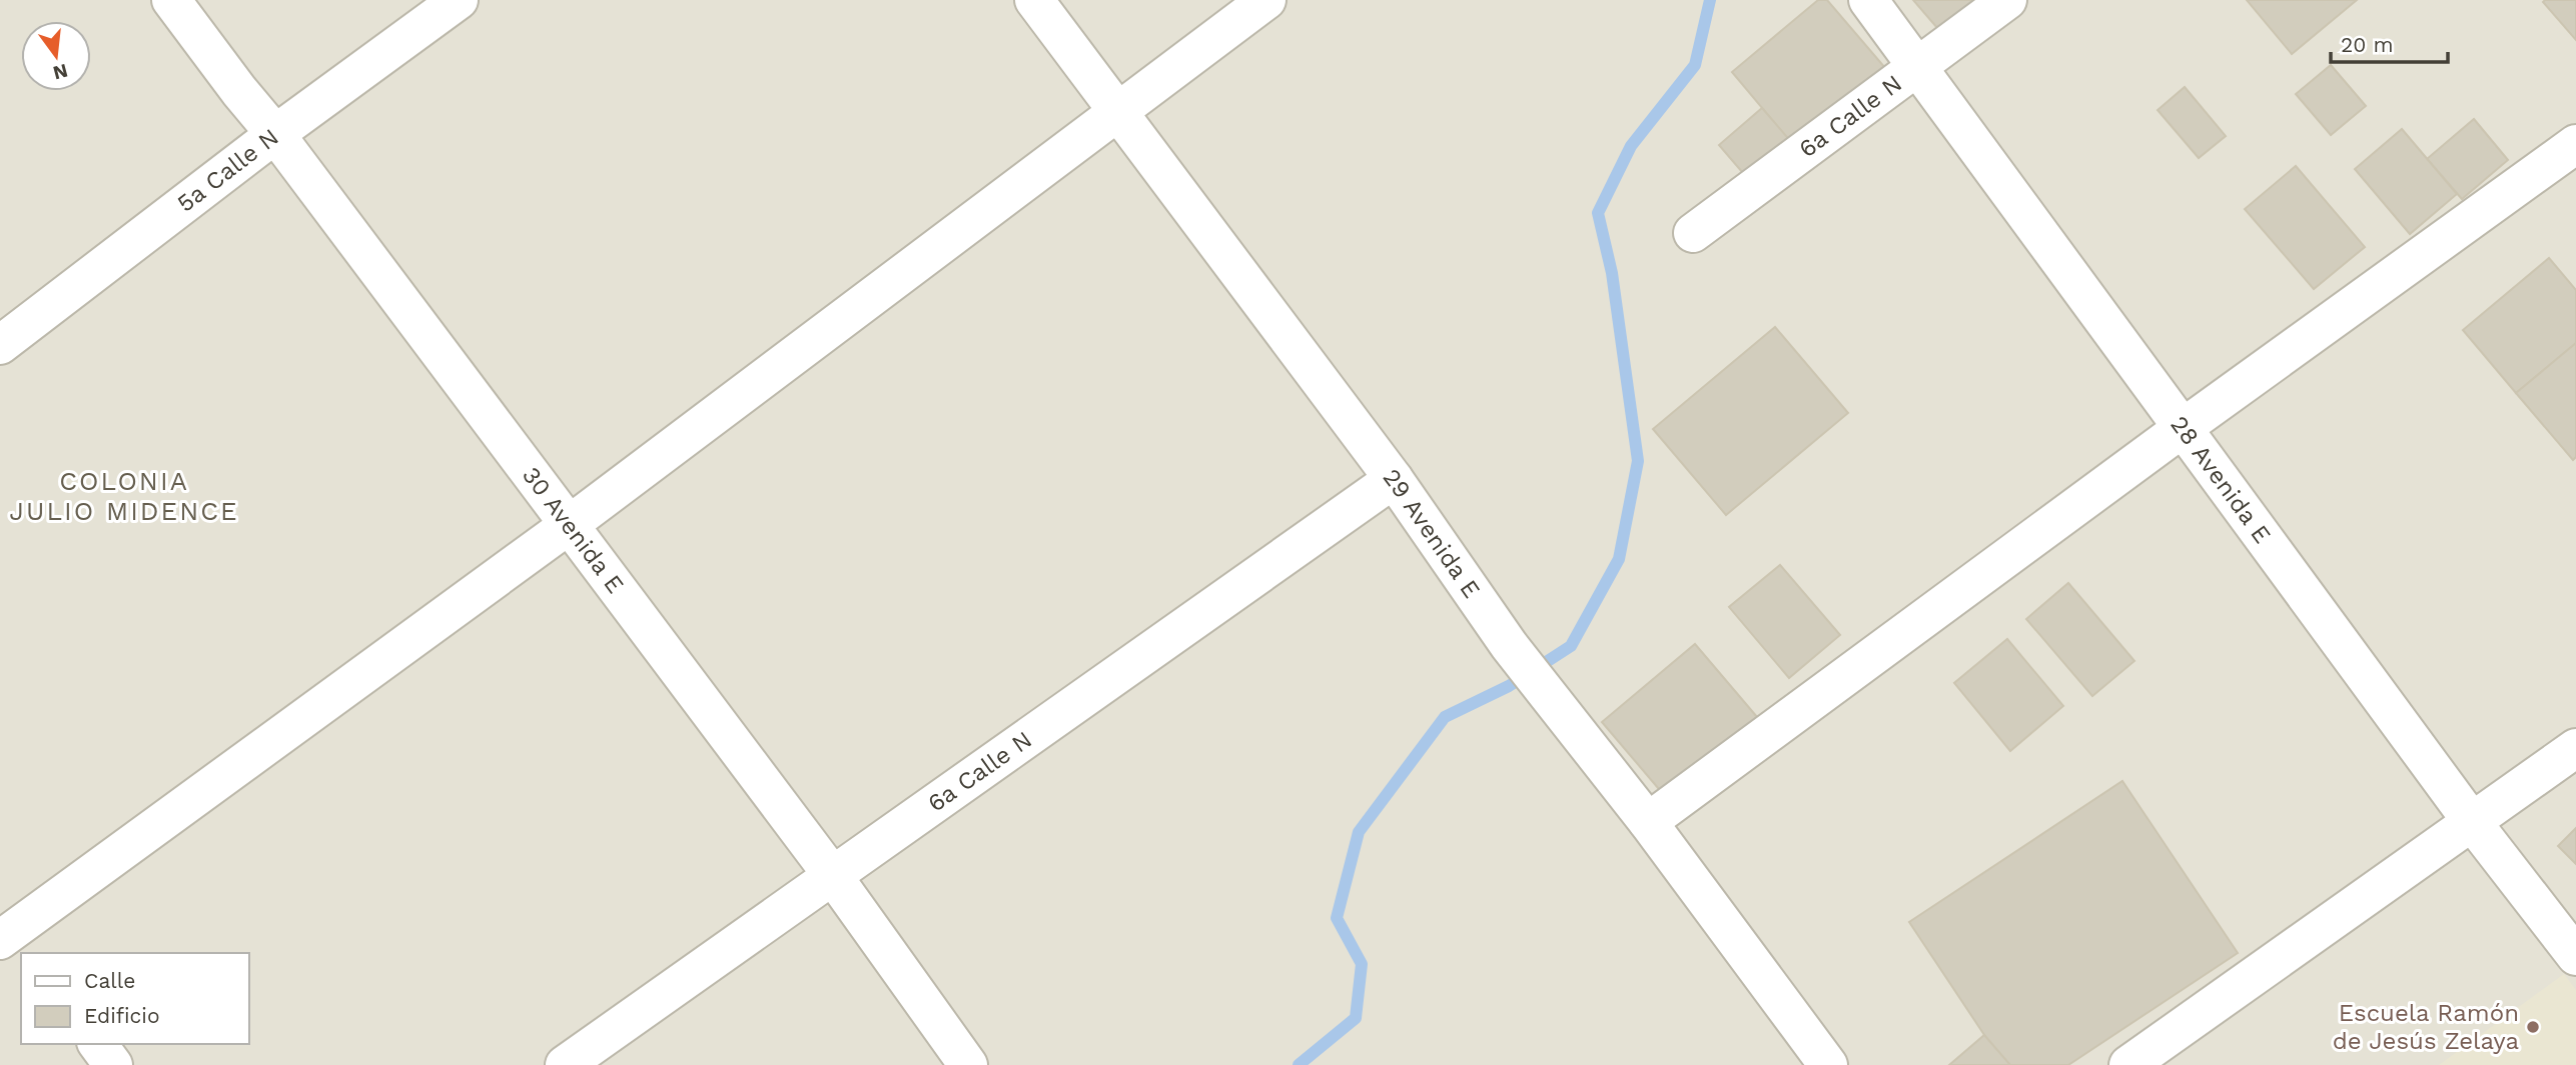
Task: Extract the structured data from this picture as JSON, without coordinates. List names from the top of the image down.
{
  "streets": {
    "street": [
      "6a Calle N",
      "5a Calle N",
      "28 Avenida E",
      "30 Avenida E",
      "29 Avenida E"
    ]
  },
  "crossings": [
    ["6a Calle N", "28 Avenida E"],
    ["6a Calle N", "30 Avenida E"],
    ["6a Calle N", "29 Avenida E"],
    ["5a Calle N", "30 Avenida E"]
  ],
  "districts": ["COLONIA JULIO MIDENCE"],
  "places": ["Escuela Ramón de Jesús Zelaya"],
  "legend": ["Calle", "Edificio"],
  "scale_bar": "20 m",
  "north": "bottom"
}
